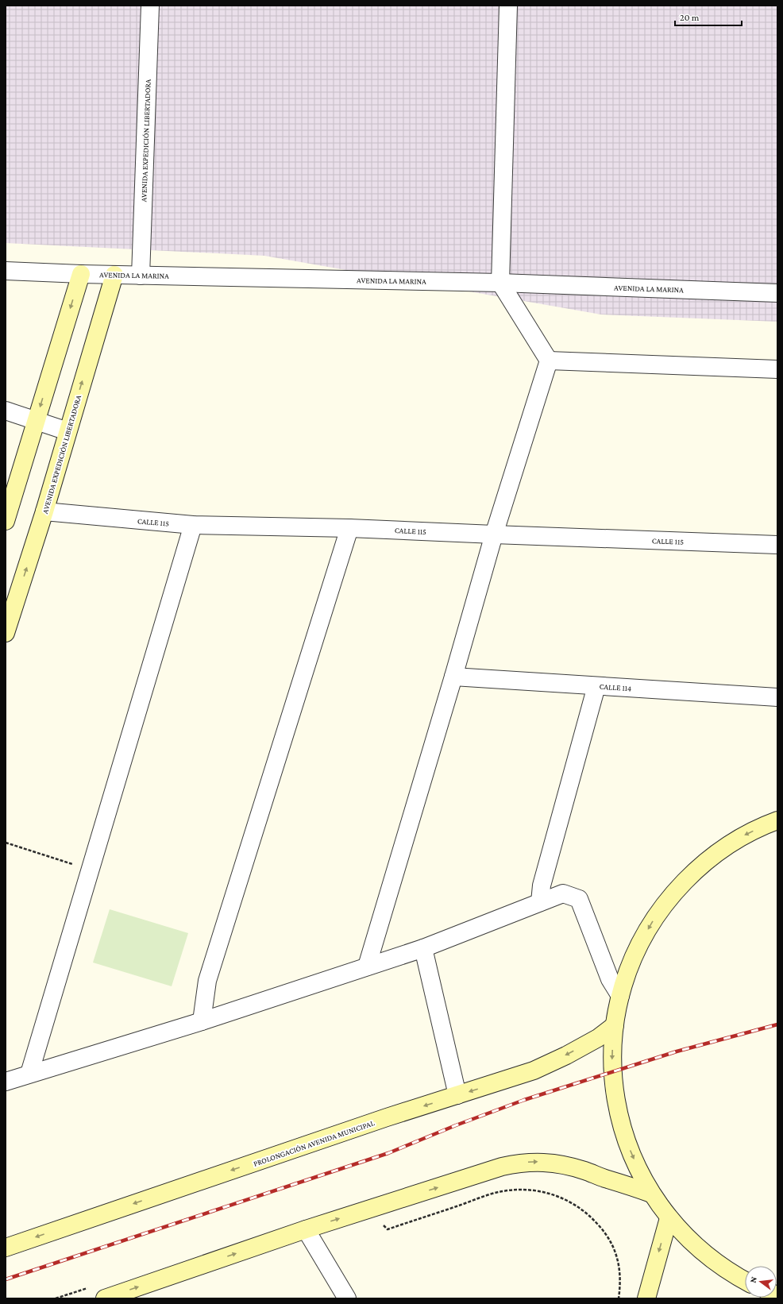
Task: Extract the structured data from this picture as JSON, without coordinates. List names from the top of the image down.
{
  "streets": {
    "main road": ["AVENIDA EXPEDICIÓN LIBERTADORA", "PROLONGACIÓN AVENIDA MUNICIPAL"],
    "street": ["AVENIDA LA MARINA", "CALLE 115", "CALLE 114"]
  },
  "crossings": [
    ["AVENIDA EXPEDICIÓN LIBERTADORA", "AVENIDA LA MARINA"],
    ["AVENIDA EXPEDICIÓN LIBERTADORA", "CALLE 115"]
  ],
  "scale_bar": "20 m",
  "north": "left"
}
